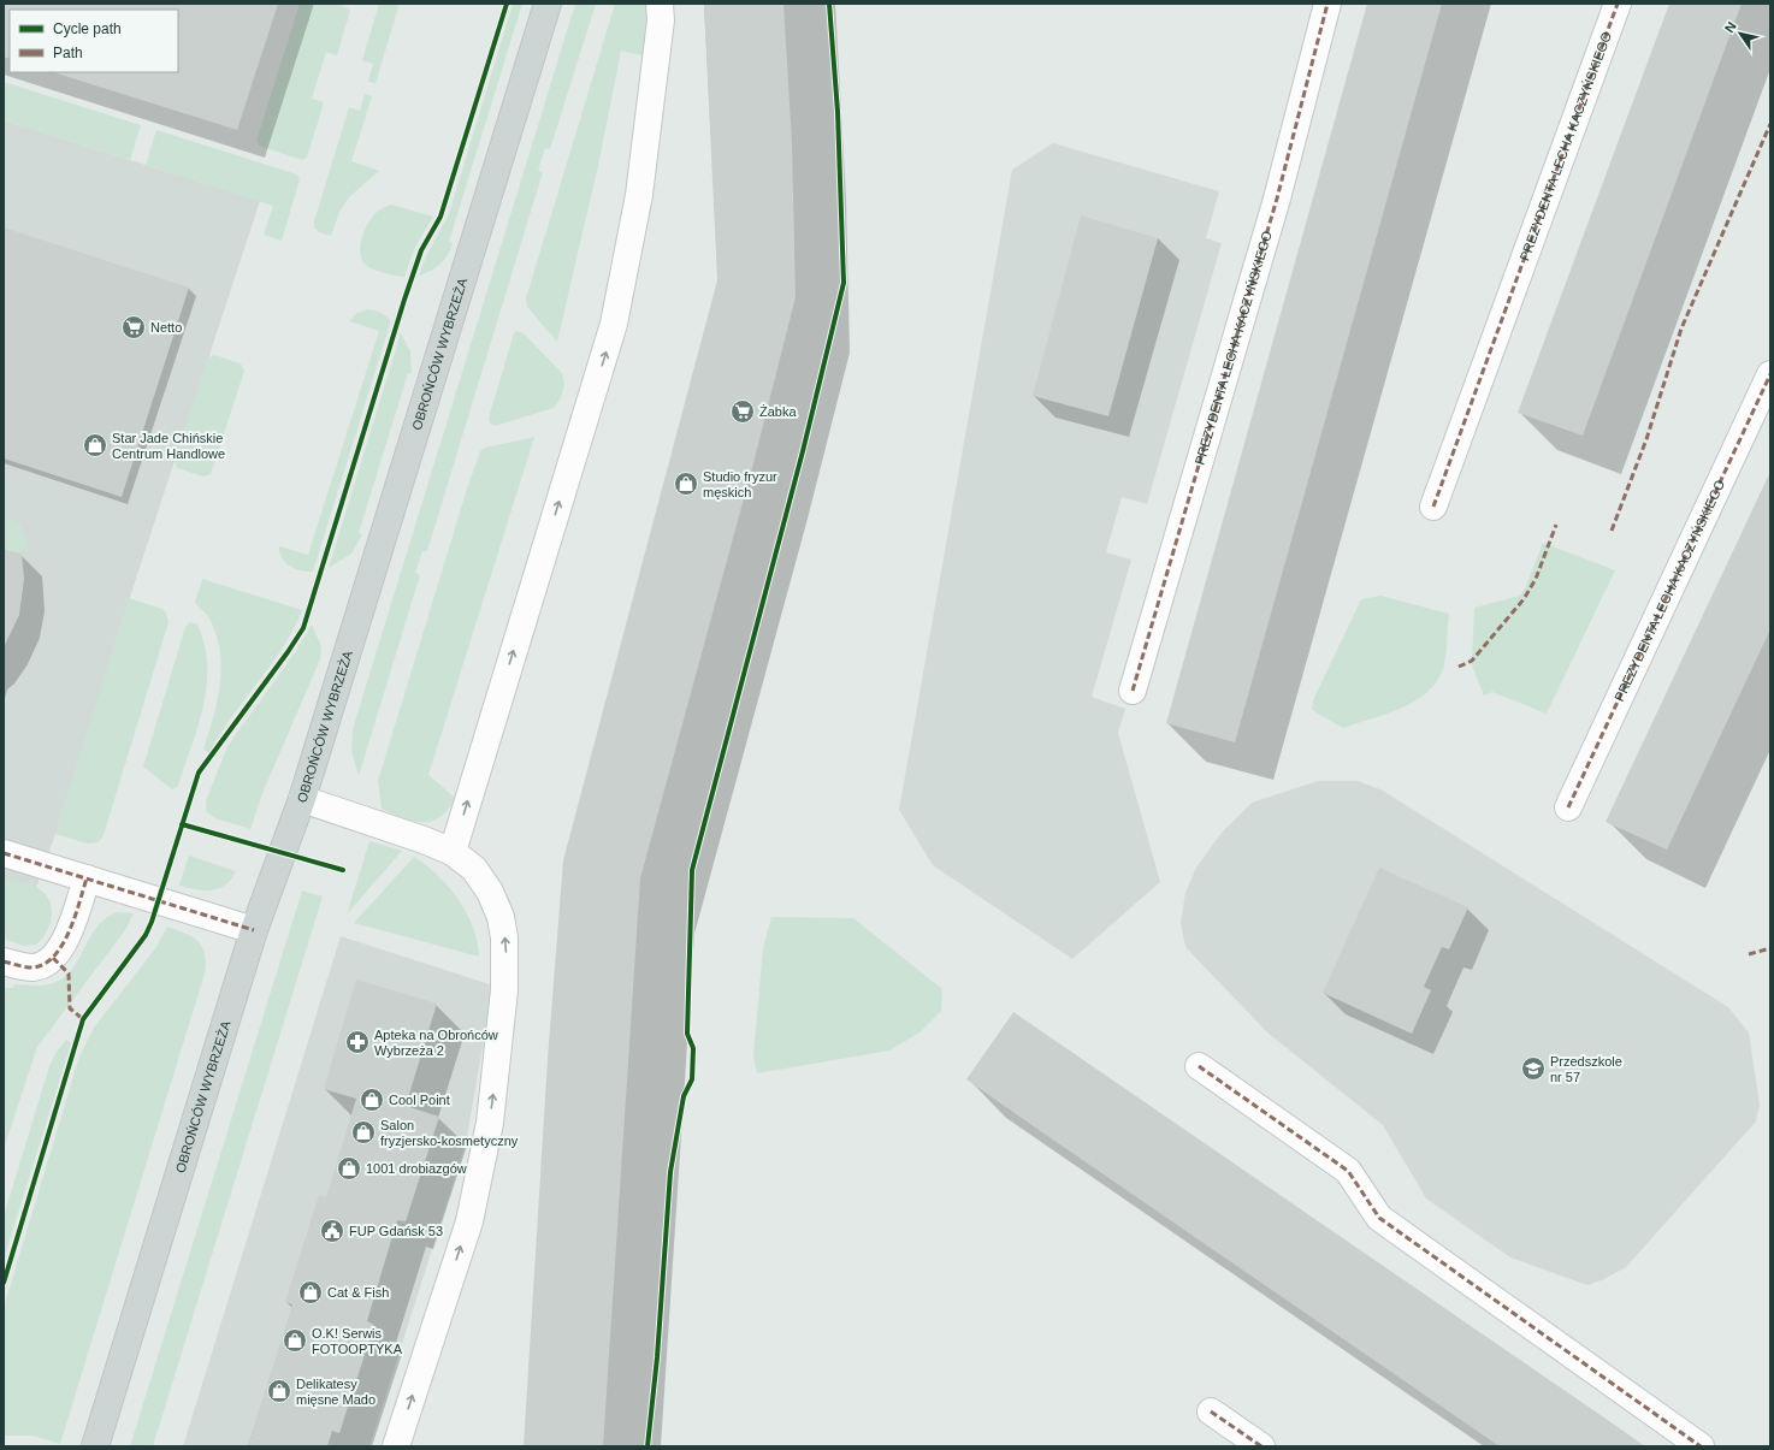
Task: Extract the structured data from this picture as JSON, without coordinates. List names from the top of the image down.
{
  "streets": {
    "main road": ["OBROŃCÓW WYBRZEŻA"],
    "street": ["PREZYDENTA LECHA KACZYŃSKIEGO"]
  },
  "places": {
    "supermarket": ["Netto", "Żabka"],
    "shop": [
      "Star Jade Chińskie Centrum Handlowe",
      "Studio fryzur męskich",
      "Cool Point",
      "Salon fryzjersko-kosmetyczny",
      "1001 drobiazgów",
      "Cat & Fish",
      "O.K! Serwis FOTOOPTYKA",
      "Delikatesy mięsne Mado"
    ],
    "pharmacy": ["Apteka na Obrońców Wybrzeża 2"],
    "school or university": ["Przedszkole nr 57"],
    "public building": ["FUP Gdańsk 53"]
  },
  "legend": ["Cycle path", "Path"],
  "north": "top left"
}
